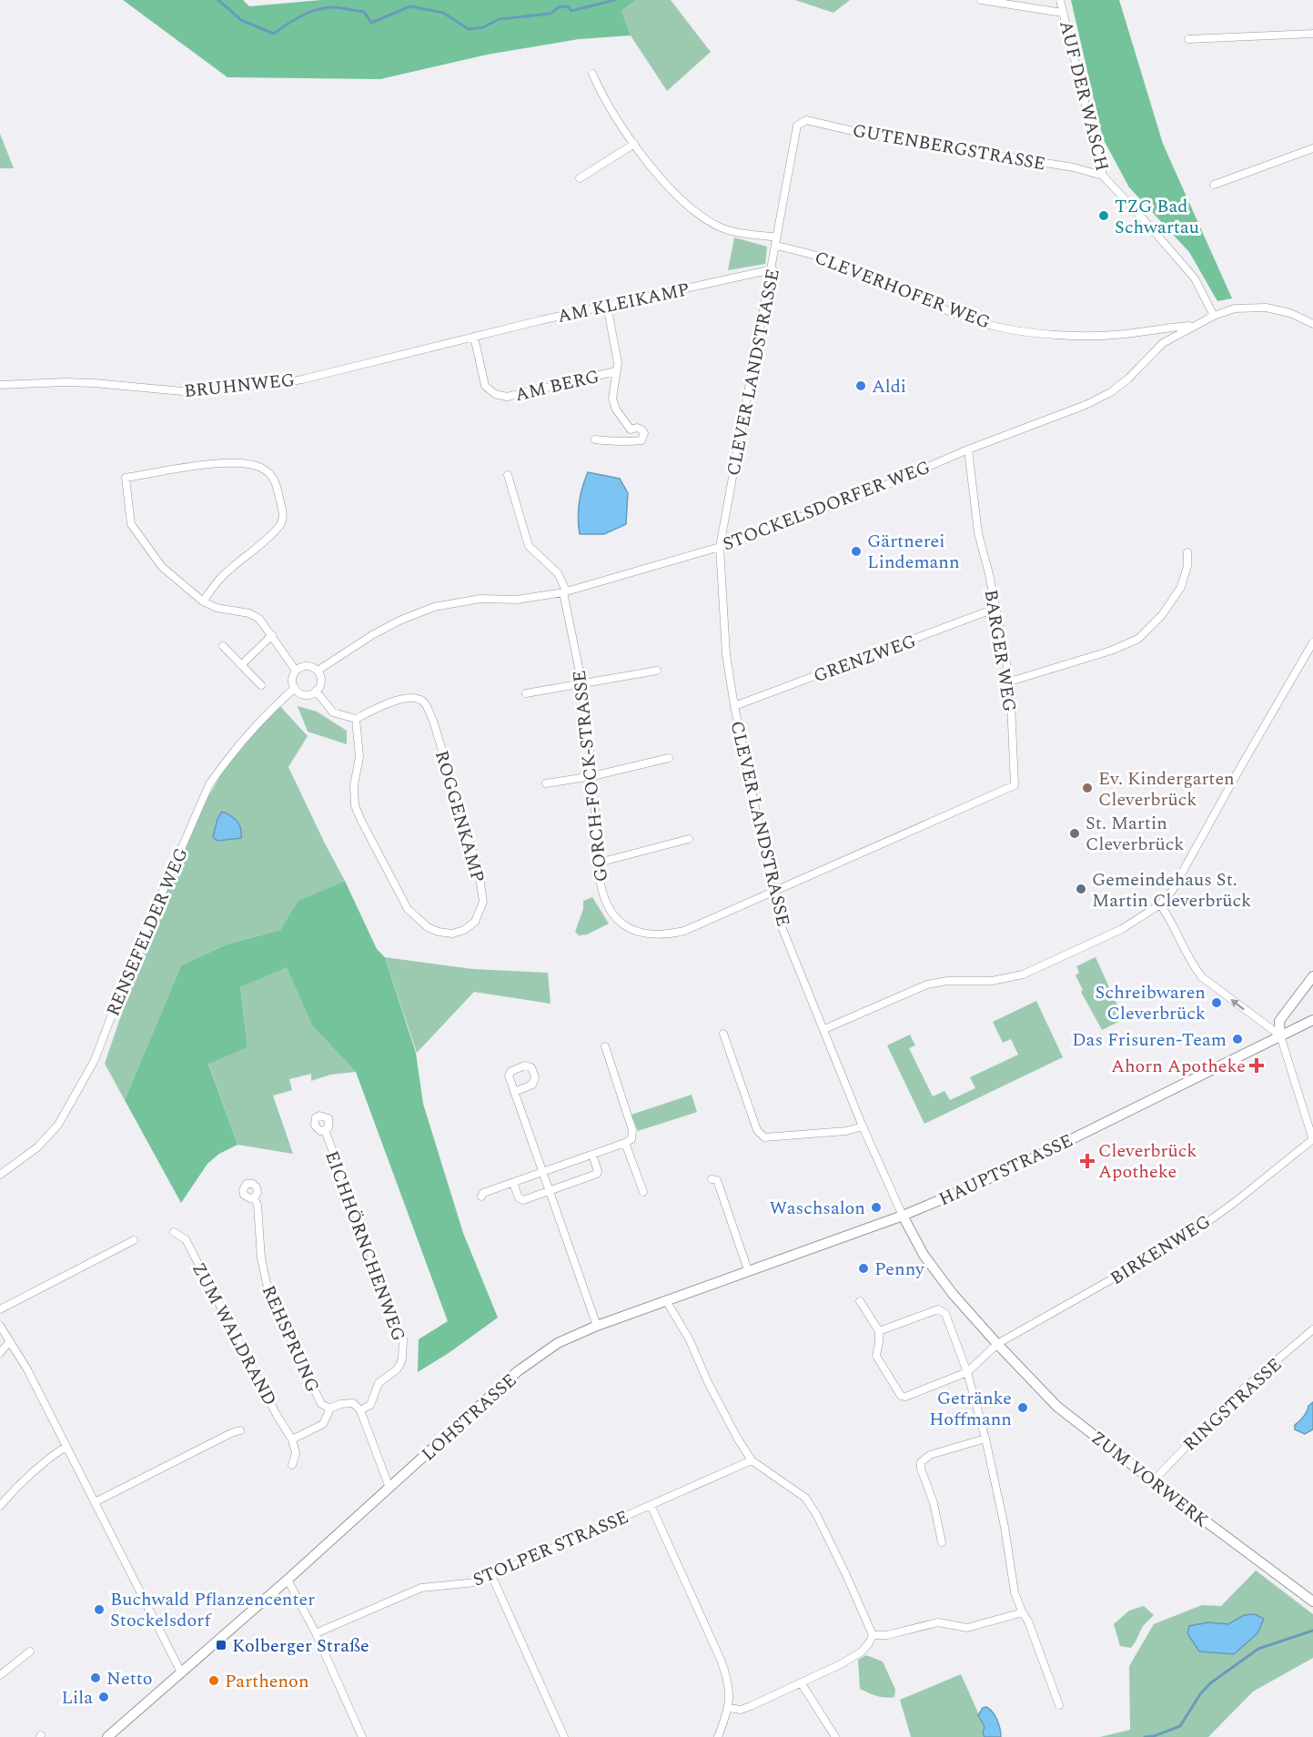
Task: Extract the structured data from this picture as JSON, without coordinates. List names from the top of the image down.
{
  "streets": {
    "main road": [
      "CLEVER LANDSTRASSE",
      "HAUPTSTRASSE",
      "LOHSTRASSE",
      "ZUM VORWERK"
    ],
    "street": [
      "AUF DER WASCH",
      "GUTENBERGSTRASSE",
      "CLEVERHOFER WEG",
      "AM KLEIKAMP",
      "BRUHNWEG",
      "AM BERG",
      "STOCKELSDORFER WEG",
      "BARGER WEG",
      "GRENZWEG",
      "GORCH-FOCK-STRASSE",
      "ROGGENKAMP",
      "RENSEFELDER WEG",
      "EICHHÖRNCHENWEG",
      "BIRKENWEG",
      "ZUM WALDRAND",
      "REHSPRUNG",
      "RINGSTRASSE",
      "STOLPER STRASSE"
    ]
  },
  "crossings": [
    ["AUF DER WASCH", "GUTENBERGSTRASSE"],
    ["AUF DER WASCH", "STOCKELSDORFER WEG"],
    ["GUTENBERGSTRASSE", "CLEVER LANDSTRASSE"],
    ["CLEVERHOFER WEG", "CLEVER LANDSTRASSE"],
    ["CLEVERHOFER WEG", "STOCKELSDORFER WEG"],
    ["AM KLEIKAMP", "CLEVER LANDSTRASSE"],
    ["AM KLEIKAMP", "BRUHNWEG"],
    ["AM KLEIKAMP", "AM BERG"],
    ["CLEVER LANDSTRASSE", "STOCKELSDORFER WEG"],
    ["CLEVER LANDSTRASSE", "BARGER WEG"],
    ["CLEVER LANDSTRASSE", "GRENZWEG"],
    ["CLEVER LANDSTRASSE", "GORCH-FOCK-STRASSE"],
    ["CLEVER LANDSTRASSE", "HAUPTSTRASSE"],
    ["CLEVER LANDSTRASSE", "BIRKENWEG"],
    ["CLEVER LANDSTRASSE", "LOHSTRASSE"],
    ["CLEVER LANDSTRASSE", "ZUM VORWERK"],
    ["BRUHNWEG", "AM BERG"],
    ["STOCKELSDORFER WEG", "BARGER WEG"],
    ["STOCKELSDORFER WEG", "GORCH-FOCK-STRASSE"],
    ["STOCKELSDORFER WEG", "RENSEFELDER WEG"],
    ["BARGER WEG", "GRENZWEG"],
    ["BARGER WEG", "GORCH-FOCK-STRASSE"],
    ["HAUPTSTRASSE", "LOHSTRASSE"],
    ["BIRKENWEG", "ZUM VORWERK"],
    ["RINGSTRASSE", "ZUM VORWERK"]
  ],
  "places": {
    "other": [
      "TZG Bad Schwartau",
      "Aldi",
      "Gärtnerei Lindemann",
      "Ev. Kindergarten Cleverbrück",
      "St. Martin Cleverbrück",
      "Gemeindehaus St. Martin Cleverbrück",
      "Schreibwaren Cleverbrück",
      "Das Frisuren-Team",
      "Waschsalon",
      "Penny",
      "Getränke Hoffmann",
      "Buchwald Pflanzencenter Stockelsdorf",
      "Netto",
      "Parthenon",
      "Lila"
    ],
    "health": ["Ahorn Apotheke", "Cleverbrück Apotheke"],
    "transit": ["Kolberger Straße"]
  }
}
